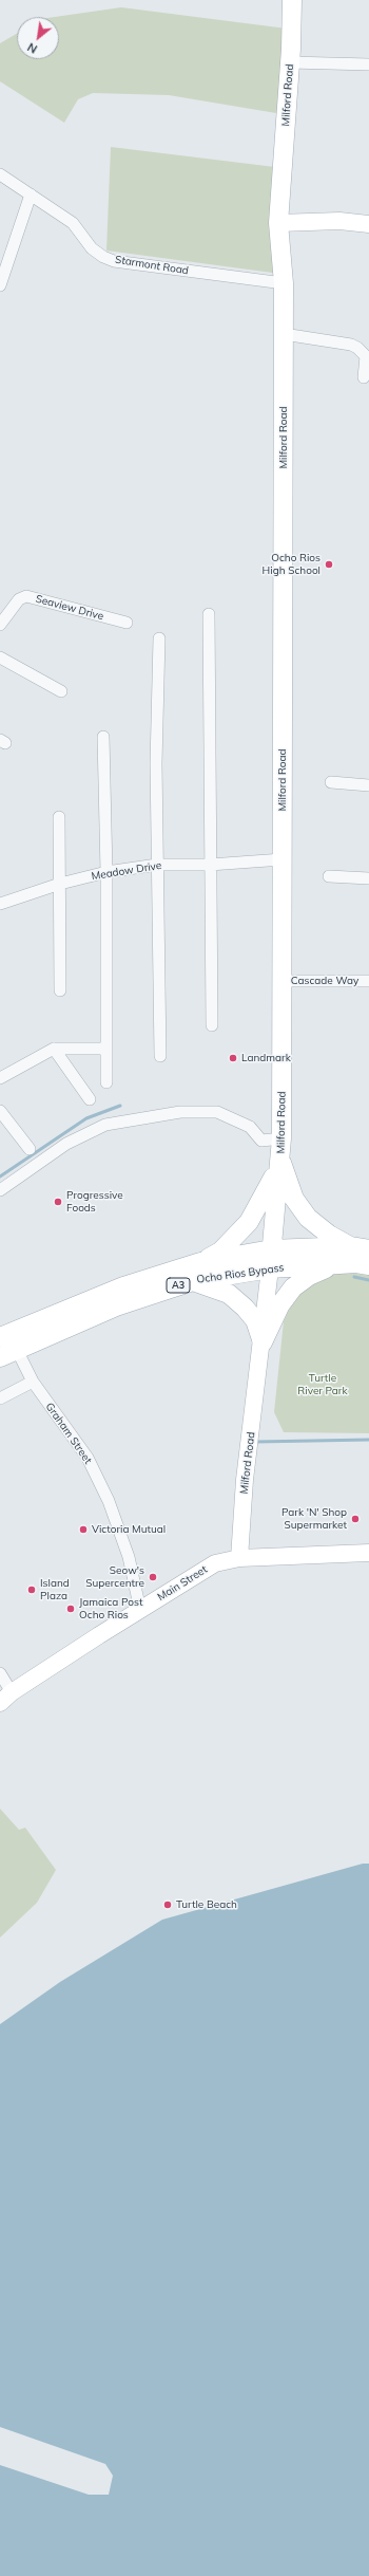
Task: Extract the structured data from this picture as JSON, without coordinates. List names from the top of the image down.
{
  "streets": {
    "main road": ["Milford Road", "Ocho Rios Bypass", "A3"],
    "street": [
      "Starmont Road",
      "Seaview Drive",
      "Meadow Drive",
      "Cascade Way",
      "Graham Street",
      "Main Street"
    ]
  },
  "crossings": [
    ["Milford Road", "Starmont Road"],
    ["Milford Road", "Meadow Drive"],
    ["Milford Road", "Cascade Way"],
    ["Milford Road", "Ocho Rios Bypass"],
    ["Milford Road", "Main Street"],
    ["Ocho Rios Bypass", "Graham Street"],
    ["Graham Street", "Main Street"]
  ],
  "parks": ["Turtle River Park"],
  "places": [
    "Ocho Rios High School",
    "Landmark",
    "Progressive Foods",
    "Park 'N' Shop Supermarket",
    "Victoria Mutual",
    "Seow's Supercentre",
    "Island Plaza",
    "Jamaica Post Ocho Rios",
    "Turtle Beach"
  ],
  "north": "bottom left"
}
